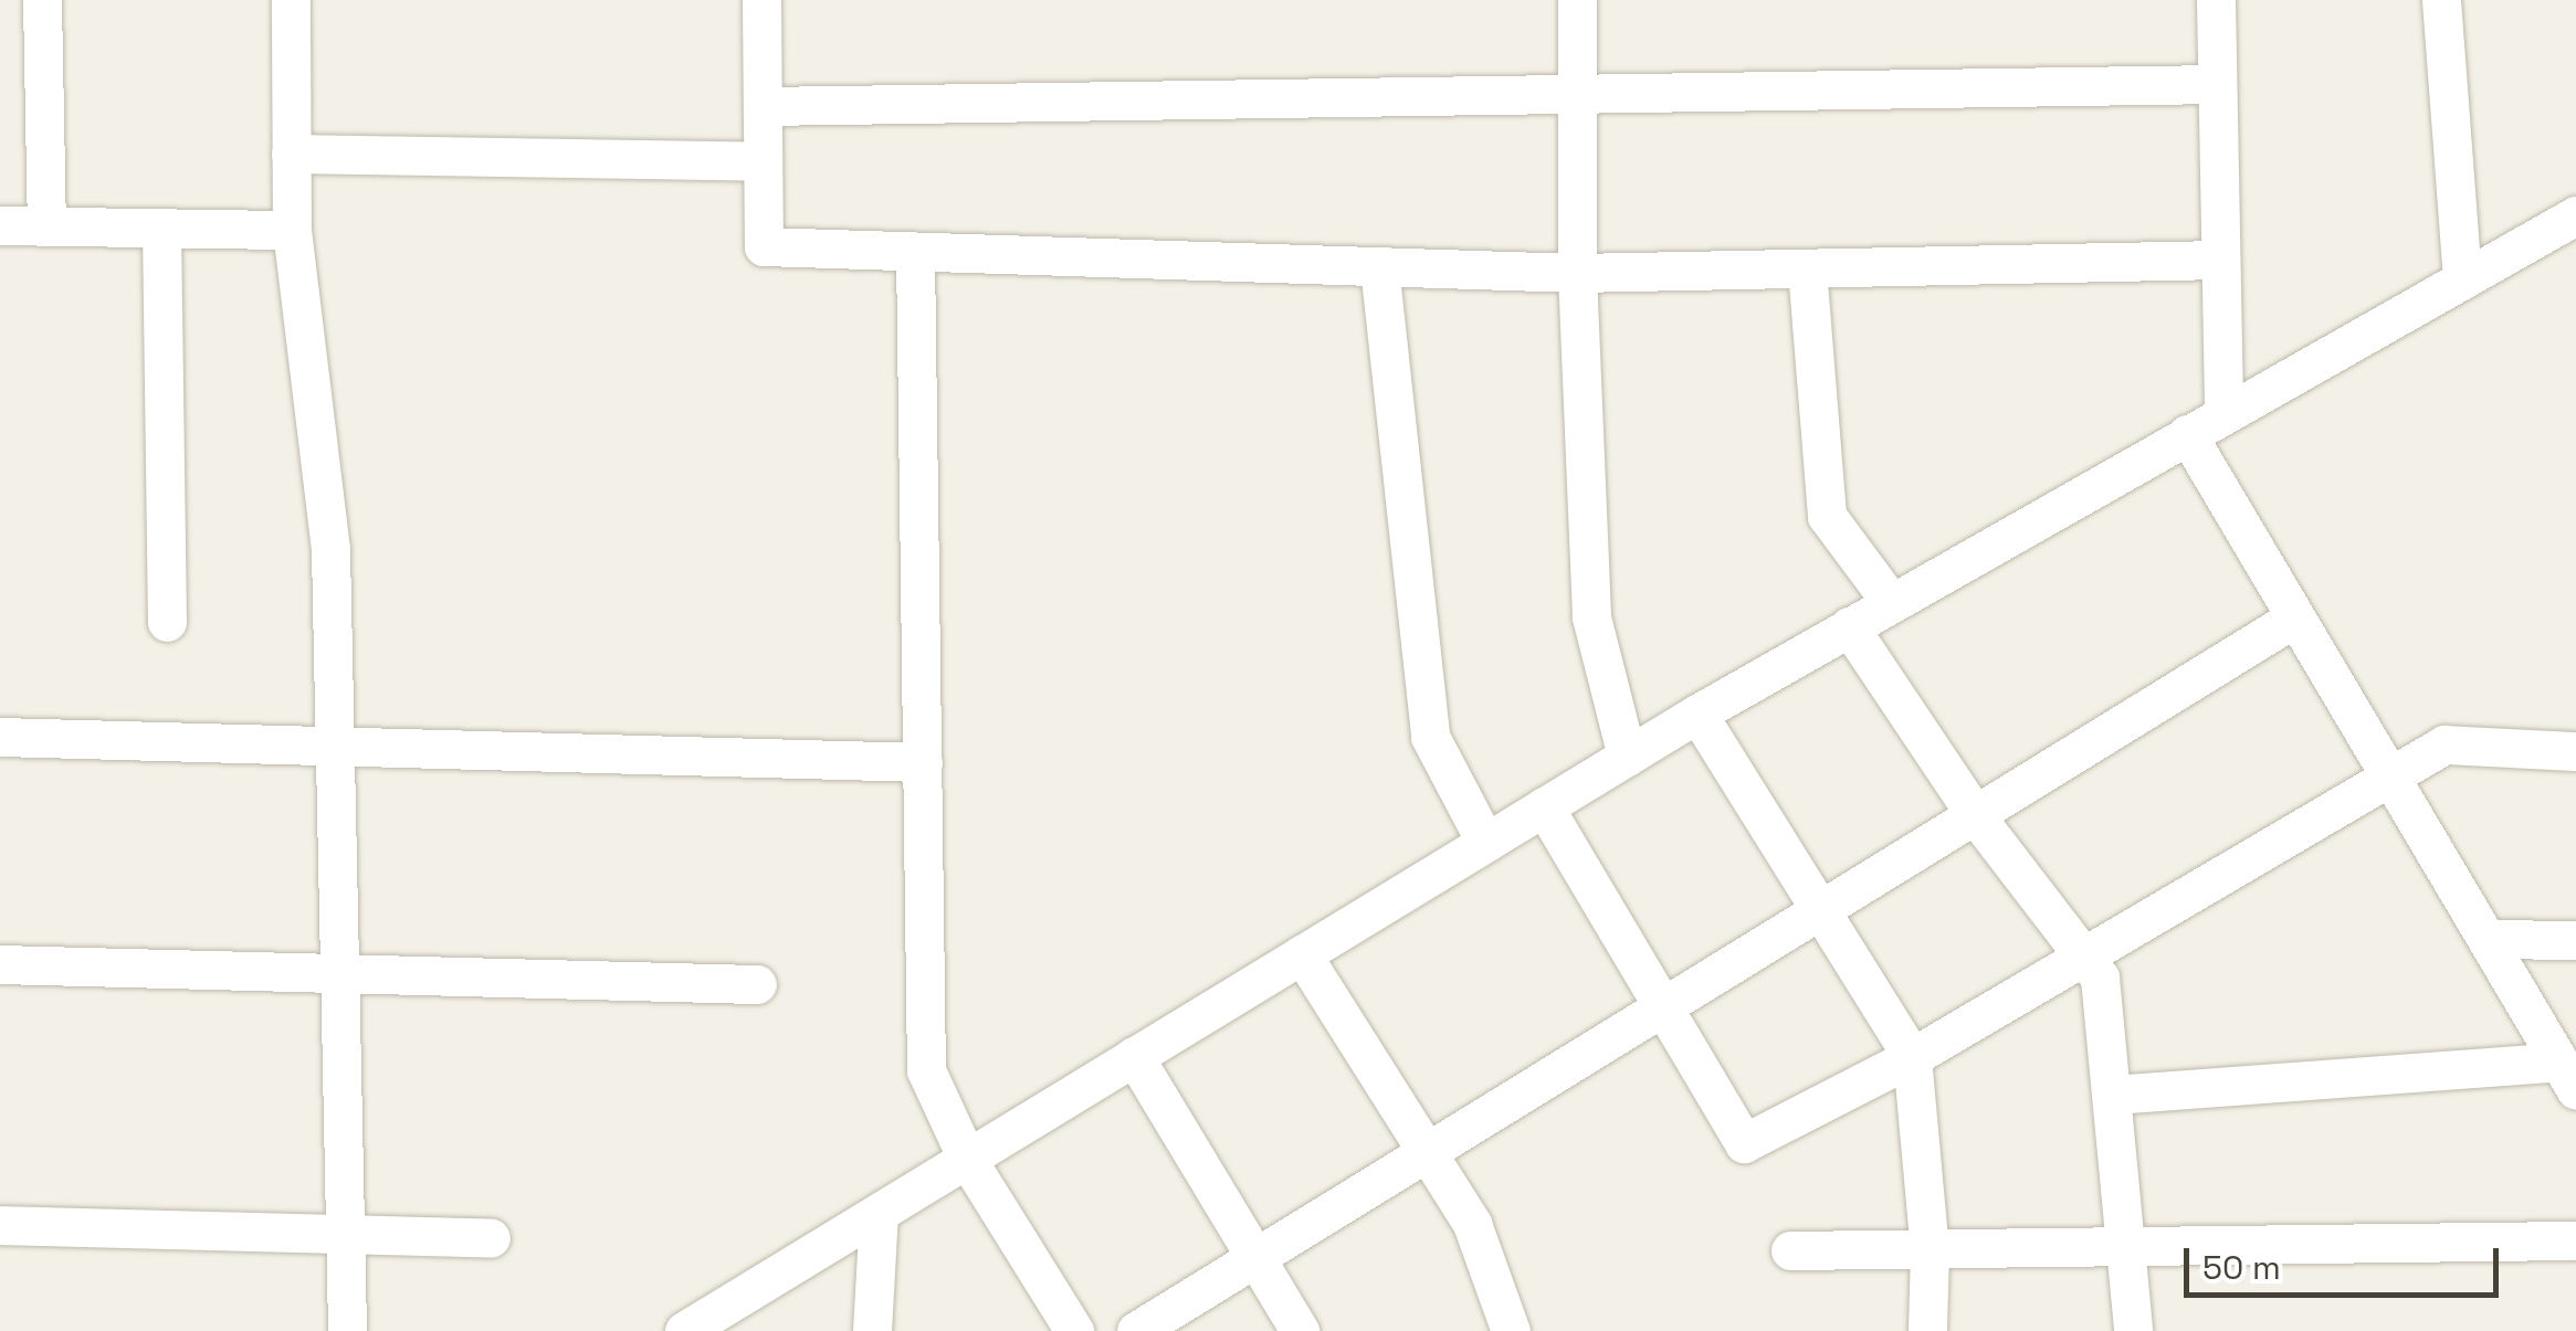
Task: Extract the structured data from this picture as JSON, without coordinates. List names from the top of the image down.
{
  "scale_bar": "50 m"
}
